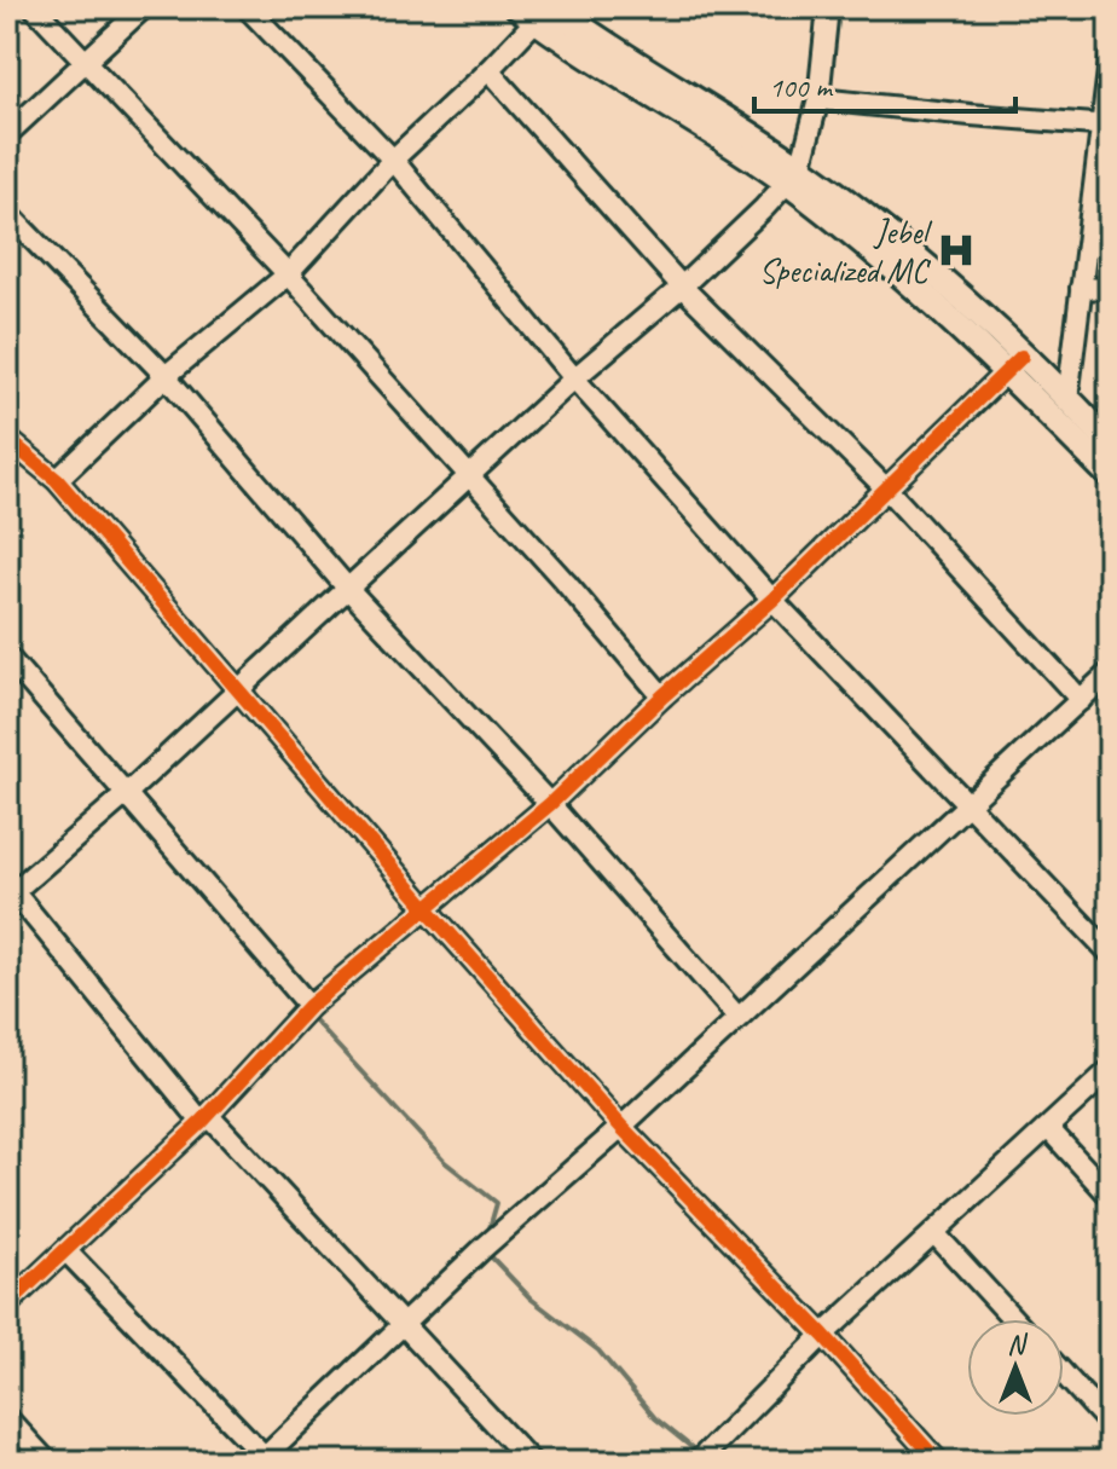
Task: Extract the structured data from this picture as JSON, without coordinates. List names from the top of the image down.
{
  "places": {
    "hospital": ["Jebel Specialized MC"]
  },
  "scale_bar": "100 m",
  "north": "top"
}
